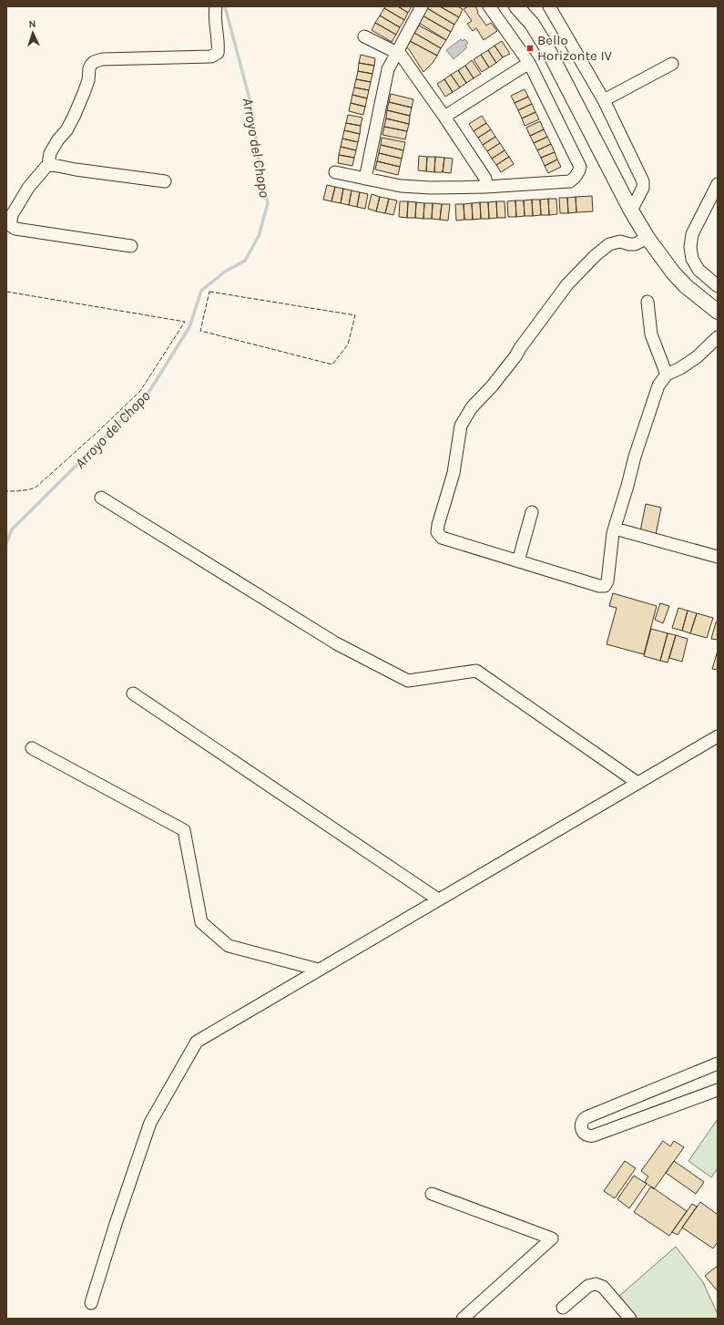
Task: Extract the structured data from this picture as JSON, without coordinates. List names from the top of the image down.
{
  "water": ["Arroyo del Chopo"],
  "places": {
    "transit": ["Bello Horizonte IV"]
  },
  "north": "top"
}
